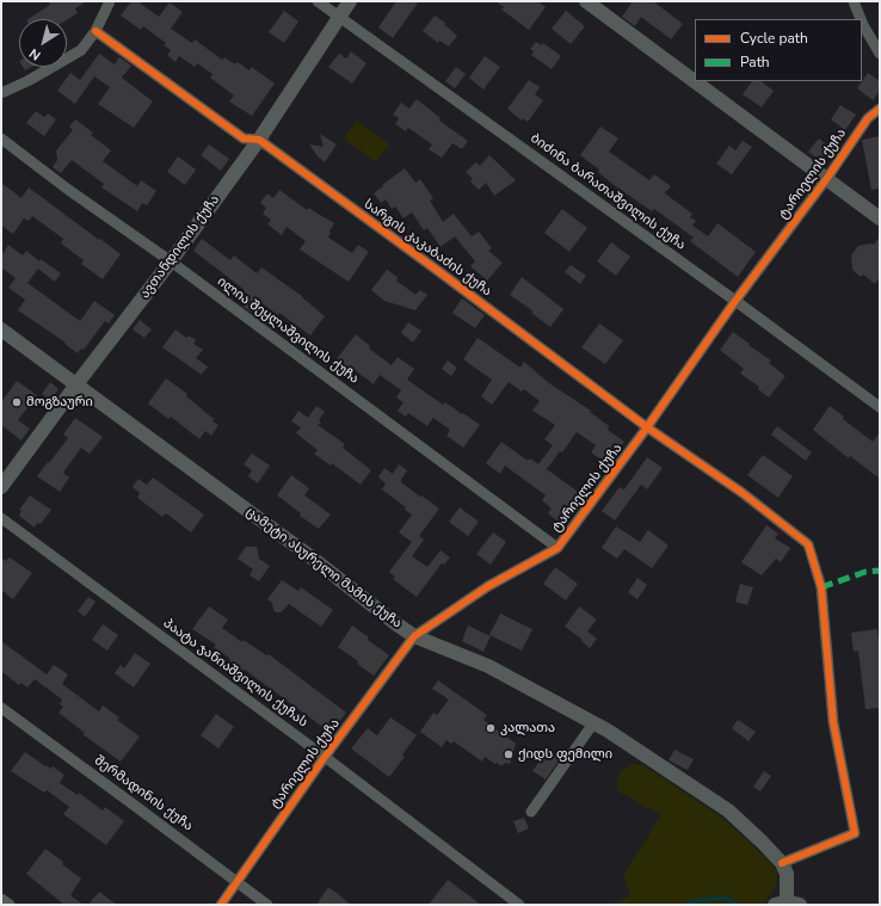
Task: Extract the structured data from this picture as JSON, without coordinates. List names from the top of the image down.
{
  "streets": {
    "street": [
      "ტარიელის ქუჩა",
      "ბიძინა ბარათაშვილის ქუჩა",
      "ავთანდილის ქუჩა",
      "სარგის კაკაბაძის ქუჩა",
      "ილია შეყლაშვილის ქუჩა",
      "ცამეტი ასურელი მამის ქუჩა",
      "პაატა ჯანიაშვილის ქუჩას",
      "შერმადინის ქუჩა"
    ]
  },
  "crossings": [
    ["ტარიელის ქუჩა", "ბიძინა ბარათაშვილის ქუჩა"],
    ["ტარიელის ქუჩა", "სარგის კაკაბაძის ქუჩა"],
    ["ტარიელის ქუჩა", "ილია შეყლაშვილის ქუჩა"],
    ["ტარიელის ქუჩა", "ცამეტი ასურელი მამის ქუჩა"],
    ["ტარიელის ქუჩა", "პაატა ჯანიაშვილის ქუჩას"],
    ["ტარიელის ქუჩა", "შერმადინის ქუჩა"],
    ["ბიძინა ბარათაშვილის ქუჩა", "ავთანდილის ქუჩა"],
    ["ავთანდილის ქუჩა", "სარგის კაკაბაძის ქუჩა"],
    ["ავთანდილის ქუჩა", "ილია შეყლაშვილის ქუჩა"],
    ["ავთანდილის ქუჩა", "ცამეტი ასურელი მამის ქუჩა"],
    ["სარგის კაკაბაძის ქუჩა", "ცამეტი ასურელი მამის ქუჩა"]
  ],
  "places": ["მოგზაური", "კალათა", "ქიდს ფემილი"],
  "legend": ["Cycle path", "Path"],
  "north": "bottom left"
}
